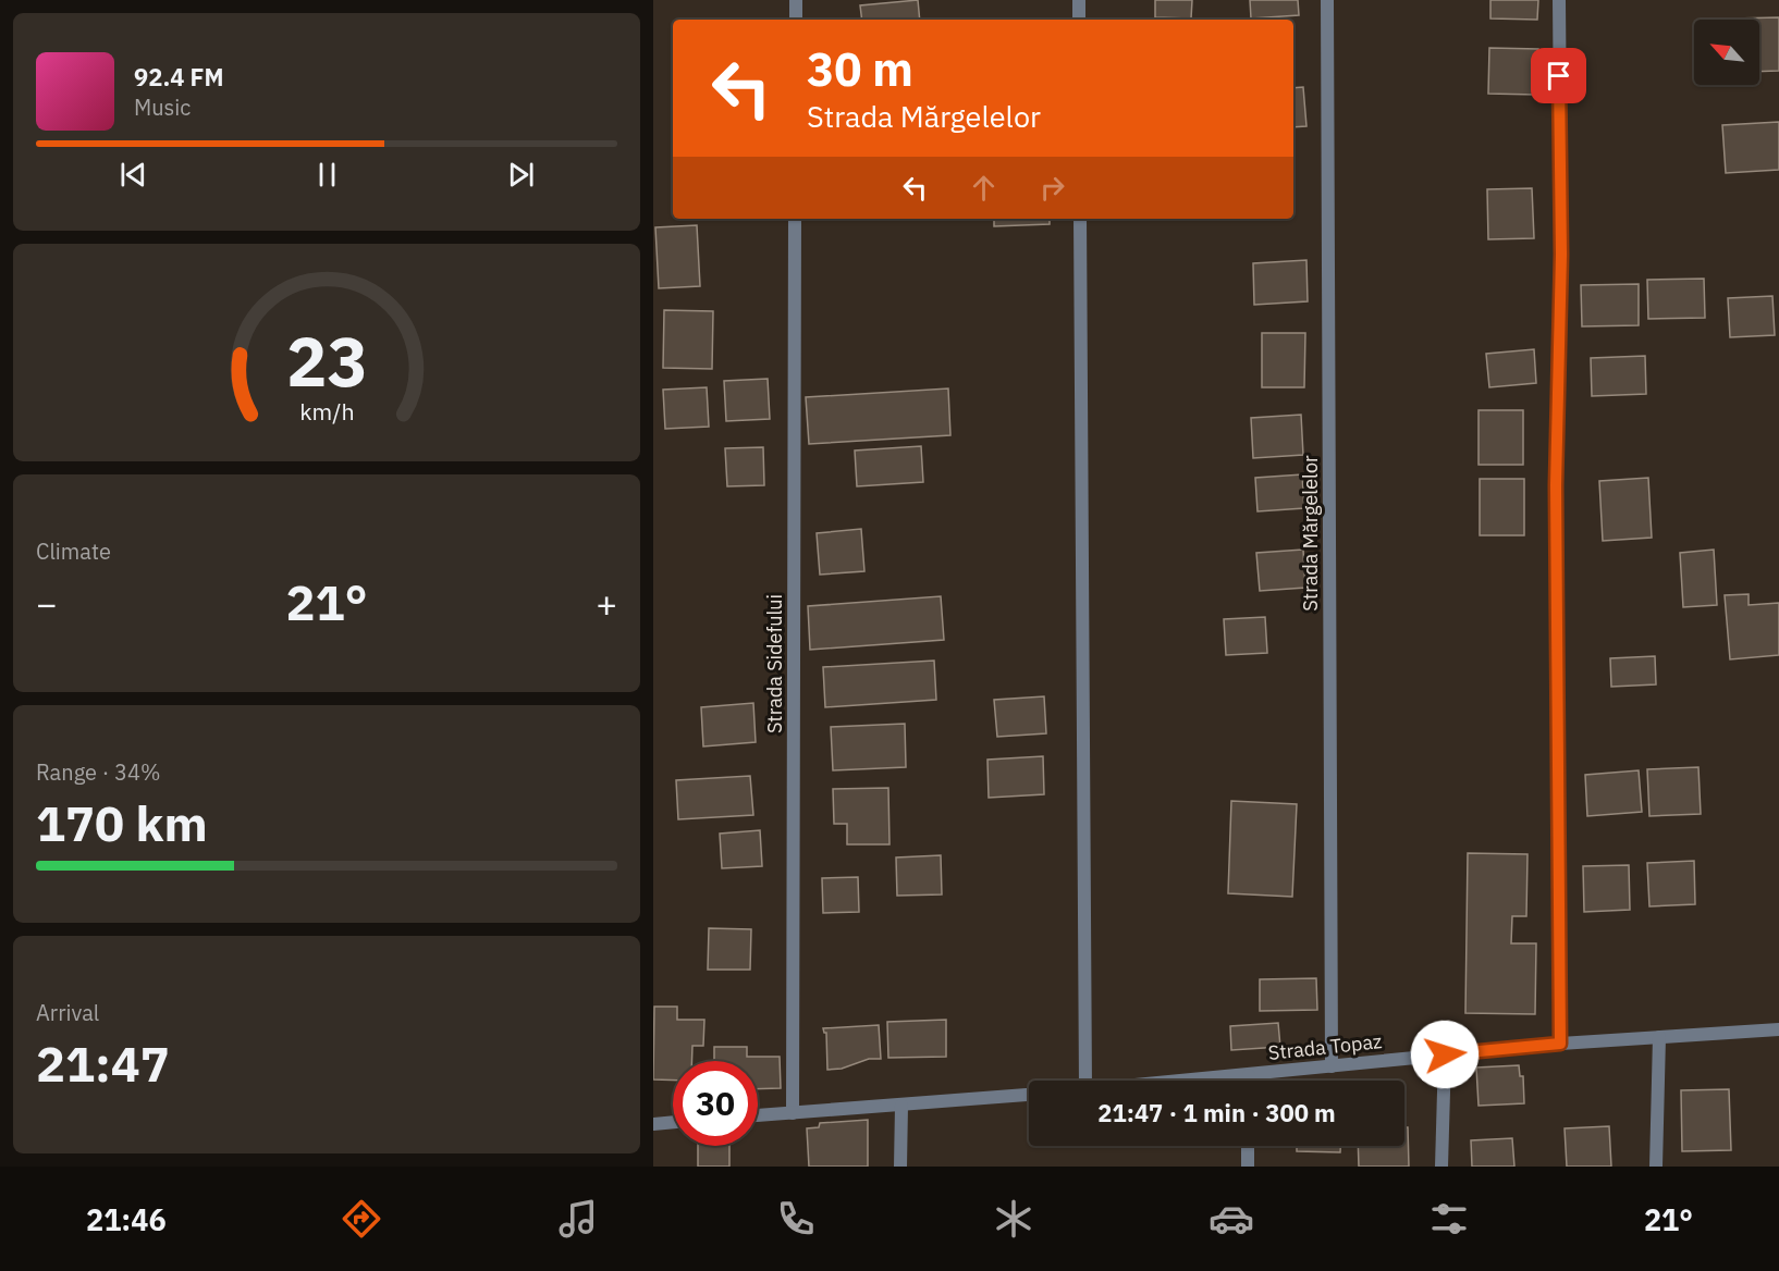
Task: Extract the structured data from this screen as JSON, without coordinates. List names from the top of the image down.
{
  "streets": {
    "street": ["Strada Mărgelelor", "Strada Sidefului", "Strada Topaz"]
  },
  "crossings": [
    ["Strada Mărgelelor", "Strada Topaz"]
  ],
  "north": "top left",
  "page": {
    "turn": ["30 m", "Strada Mărgelelor"],
    "song": ["92.4 FM", "Music"],
    "tile": [
      "Climate",
      ["Range · 34%", "170 km"],
      ["Arrival", "21:47"]
    ],
    "heat": ["−", "21°", "+"],
    "limit": "30",
    "trip": "21:47 · 1 min · 300 m",
    "tabs": ["21:46", "21°"],
    "gauge": ["23", "km/h"]
  }
}
